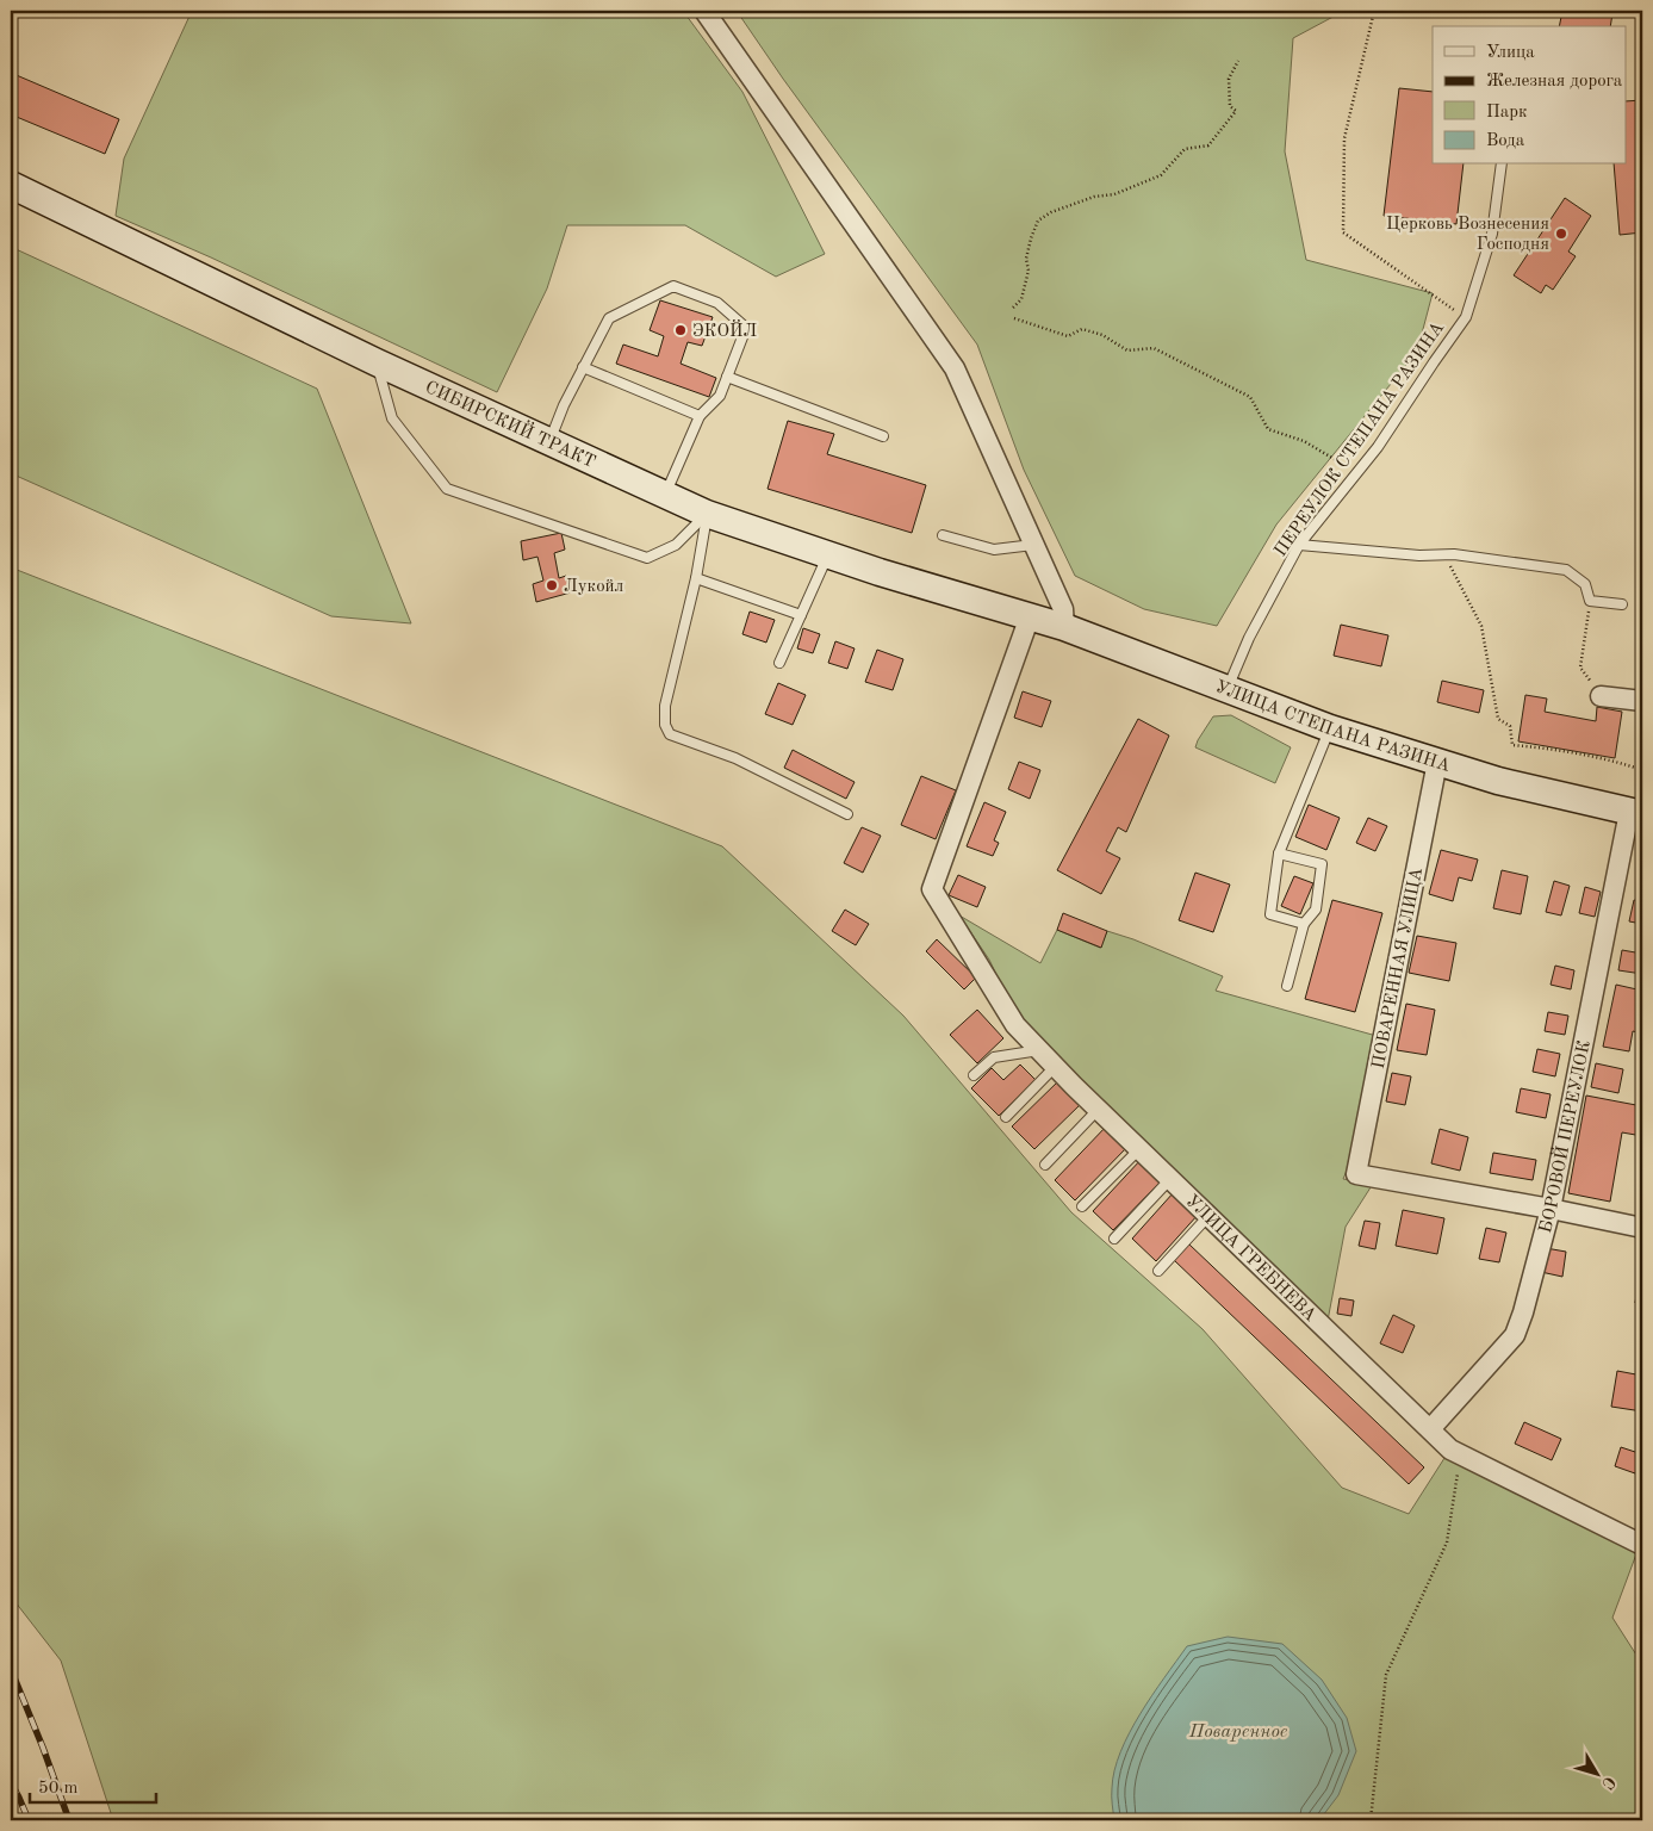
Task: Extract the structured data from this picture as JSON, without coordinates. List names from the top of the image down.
{
  "streets": {
    "main road": ["СИБИРСКИЙ ТРАКТ", "УЛИЦА СТЕПАНА РАЗИНА"],
    "street": ["ПОВАРЕННАЯ УЛИЦА", "БОРОВОЙ ПЕРЕУЛОК", "УЛИЦА ГРЕБНЕВА"],
    "lane": ["ПЕРЕУЛОК СТЕПАНА РАЗИНА"]
  },
  "crossings": [
    ["СИБИРСКИЙ ТРАКТ", "УЛИЦА СТЕПАНА РАЗИНА"],
    ["СИБИРСКИЙ ТРАКТ", "УЛИЦА ГРЕБНЕВА"],
    ["ПЕРЕУЛОК СТЕПАНА РАЗИНА", "УЛИЦА СТЕПАНА РАЗИНА"],
    ["УЛИЦА СТЕПАНА РАЗИНА", "ПОВАРЕННАЯ УЛИЦА"],
    ["УЛИЦА СТЕПАНА РАЗИНА", "БОРОВОЙ ПЕРЕУЛОК"],
    ["УЛИЦА СТЕПАНА РАЗИНА", "УЛИЦА ГРЕБНЕВА"],
    ["ПОВАРЕННАЯ УЛИЦА", "БОРОВОЙ ПЕРЕУЛОК"],
    ["БОРОВОЙ ПЕРЕУЛОК", "УЛИЦА ГРЕБНЕВА"]
  ],
  "water": ["Поваренное"],
  "places": ["Церковь Вознесения Господня", "ЭКОЙЛ", "Лукойл"],
  "legend": [
    "Улица",
    "Железная дорога",
    "Парк",
    "Вода"
  ],
  "scale_bar": "50 m",
  "north": "bottom right"
}
